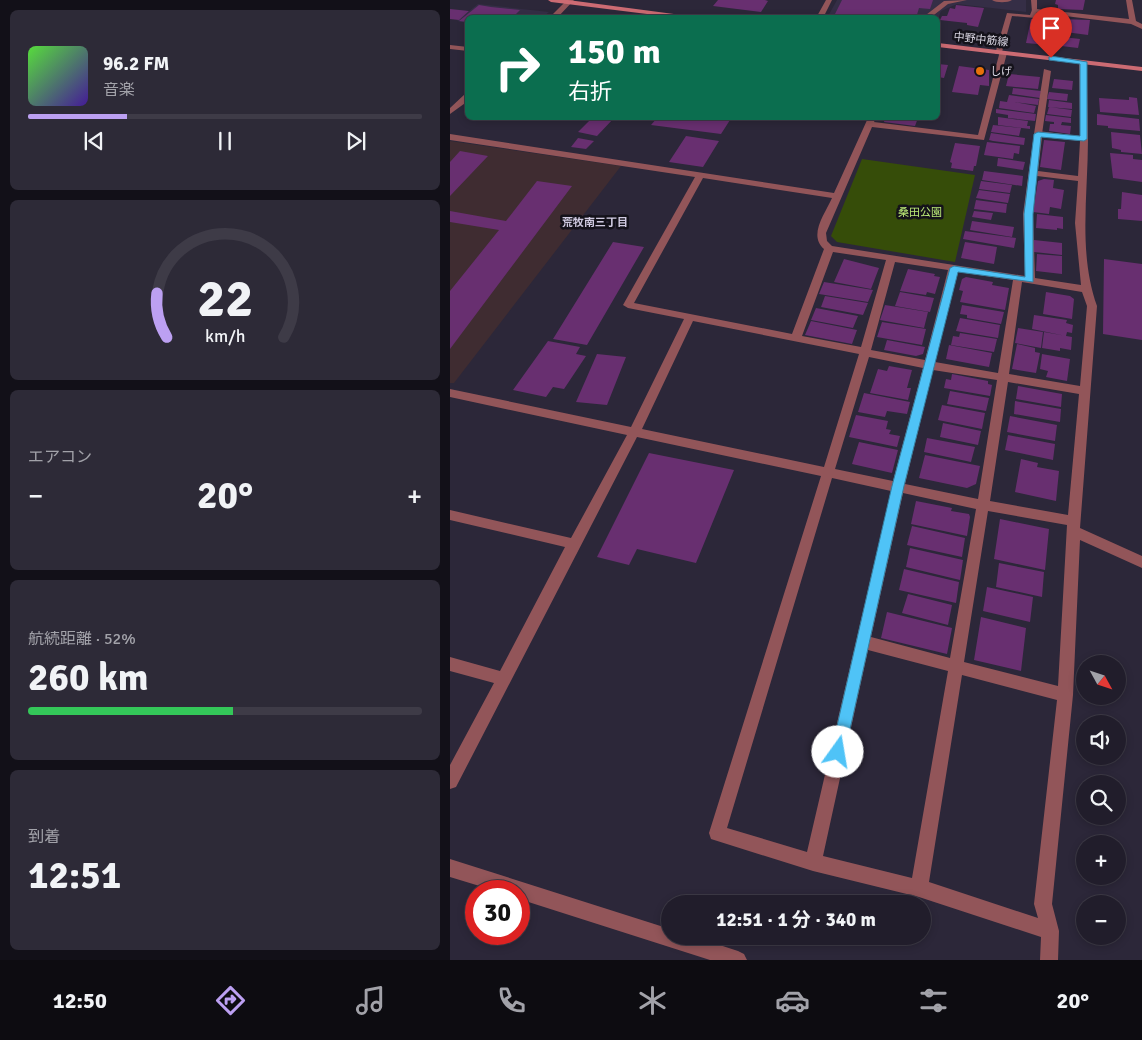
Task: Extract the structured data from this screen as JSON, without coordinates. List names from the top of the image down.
{
  "streets": {
    "main road": ["中野中筋線"]
  },
  "districts": ["荒牧南三丁目"],
  "parks": ["桑田公園"],
  "places": ["しげ"],
  "north": "bottom right",
  "page": {
    "turn": ["150 m", "右折"],
    "song": ["96.2 FM", "音楽"],
    "tile": [
      "エアコン",
      ["航続距離 · 52%", "260 km"],
      ["到着", "12:51"]
    ],
    "heat": ["−", "20°", "+"],
    "map_buttons": ["+", "−"],
    "limit": "30",
    "trip": "12:51 · 1 分 · 340 m",
    "tabs": ["12:50", "20°"],
    "gauge": ["22", "km/h"]
  }
}
